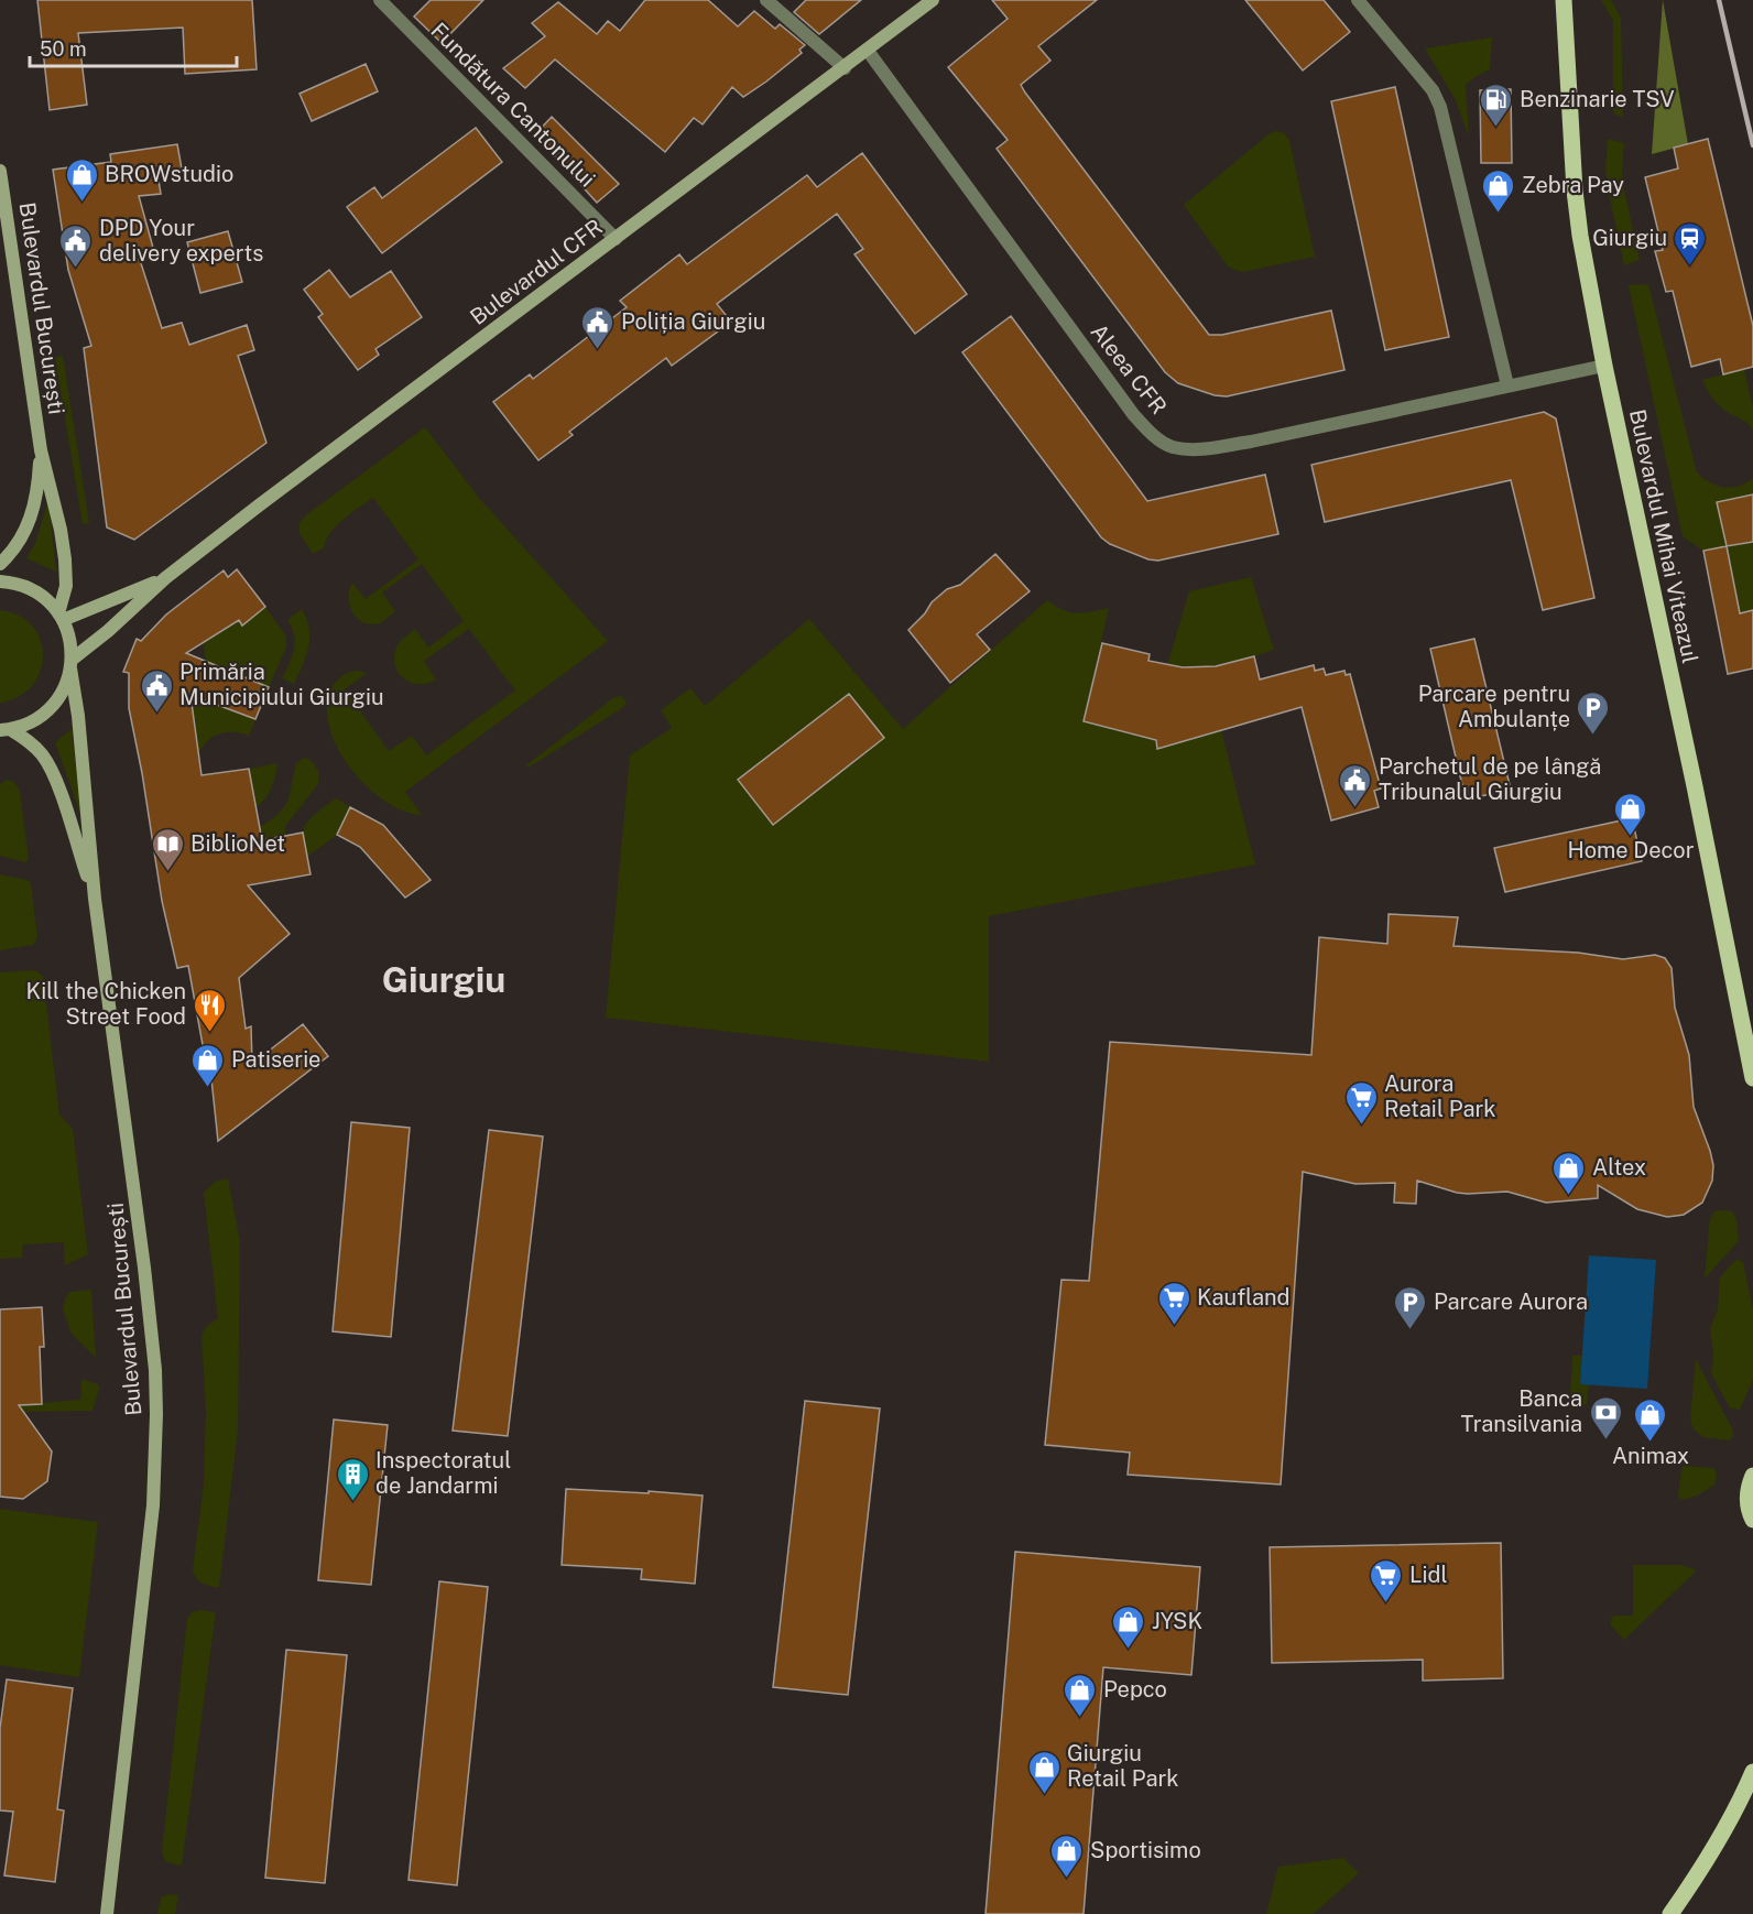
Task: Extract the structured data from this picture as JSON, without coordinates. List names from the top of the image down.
{
  "streets": {
    "main road": ["Bulevardul CFR", "Bulevardul București", "Bulevardul Mihai Viteazul"],
    "street": ["Fundătura Cantonului", "Aleea CFR"]
  },
  "crossings": [
    ["Fundătura Cantonului", "Bulevardul CFR"],
    ["Bulevardul CFR", "Bulevardul București"],
    ["Bulevardul CFR", "Aleea CFR"],
    ["Aleea CFR", "Bulevardul Mihai Viteazul"]
  ],
  "districts": ["Giurgiu"],
  "places": {
    "fuel station": ["Benzinarie TSV"],
    "shop": [
      "BROWstudio",
      "Zebra Pay",
      "Home Decor",
      "Patiserie",
      "Altex",
      "Animax",
      "JYSK",
      "Pepco",
      "Giurgiu Retail Park",
      "Sportisimo"
    ],
    "station": ["Giurgiu"],
    "public building": [
      "DPD Your delivery experts",
      "Poliția Giurgiu",
      "Primăria Municipiului Giurgiu",
      "Parchetul de pe lângă Tribunalul Giurgiu"
    ],
    "parking": ["Parcare pentru Ambulanțe", "Parcare Aurora"],
    "library": ["BiblioNet"],
    "restaurant": ["Kill the Chicken Street Food"],
    "supermarket": ["Aurora Retail Park", "Kaufland", "Lidl"],
    "bank": ["Banca Transilvania"],
    "building": ["Inspectoratul de Jandarmi"]
  },
  "scale_bar": "50 m"
}
